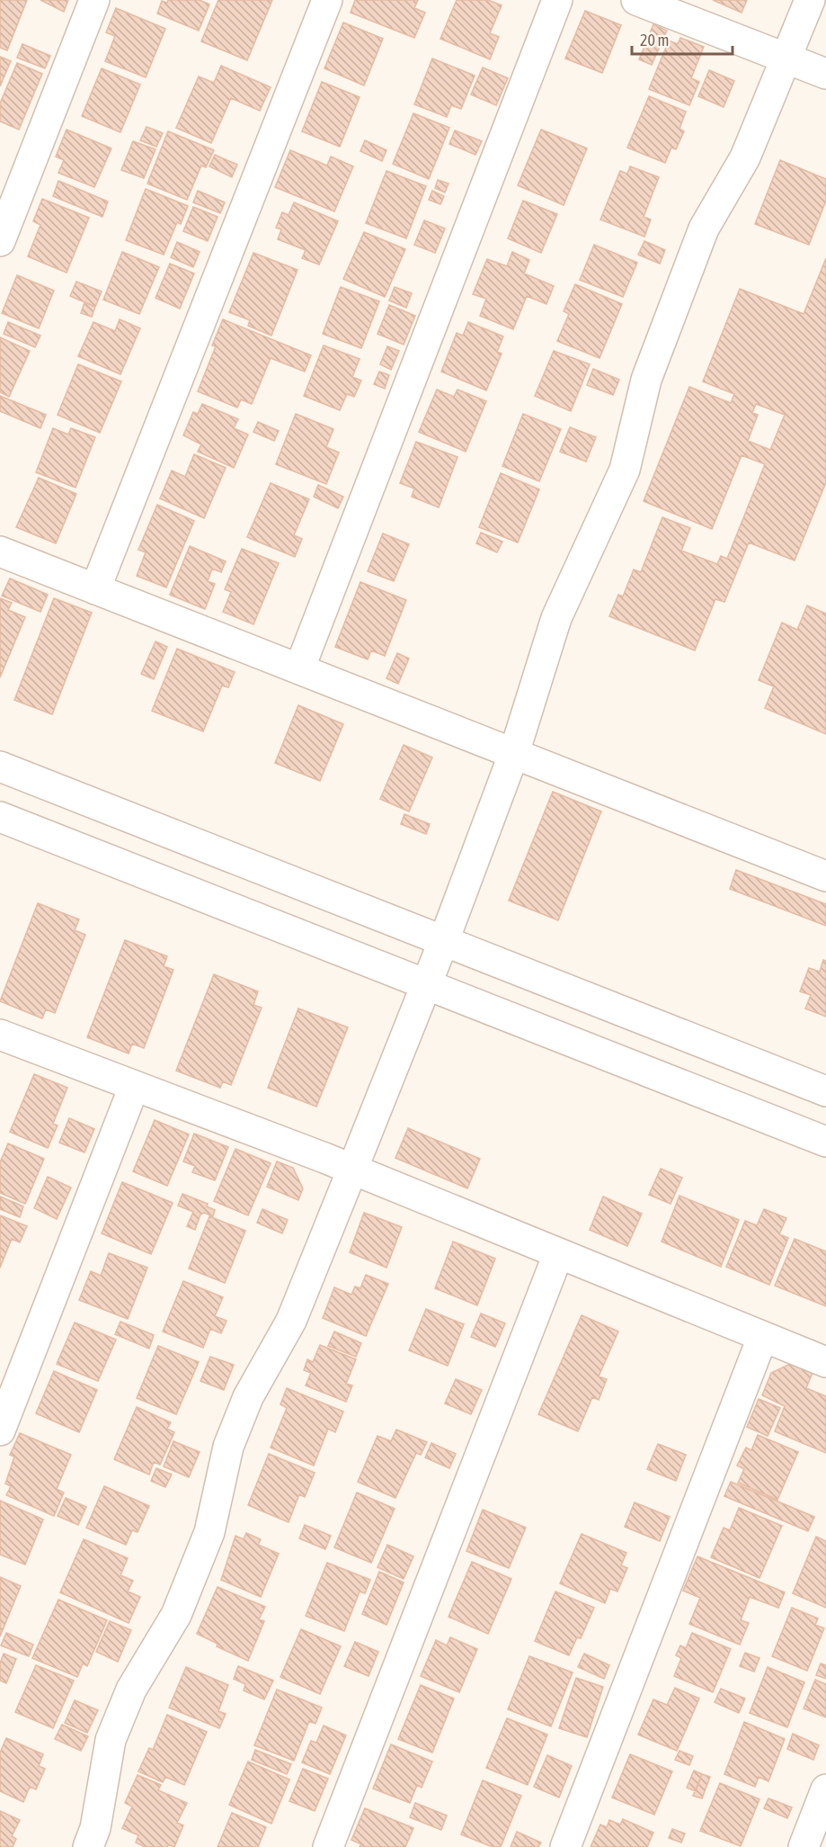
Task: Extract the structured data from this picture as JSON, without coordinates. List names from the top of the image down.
{
  "scale_bar": "20 m"
}
